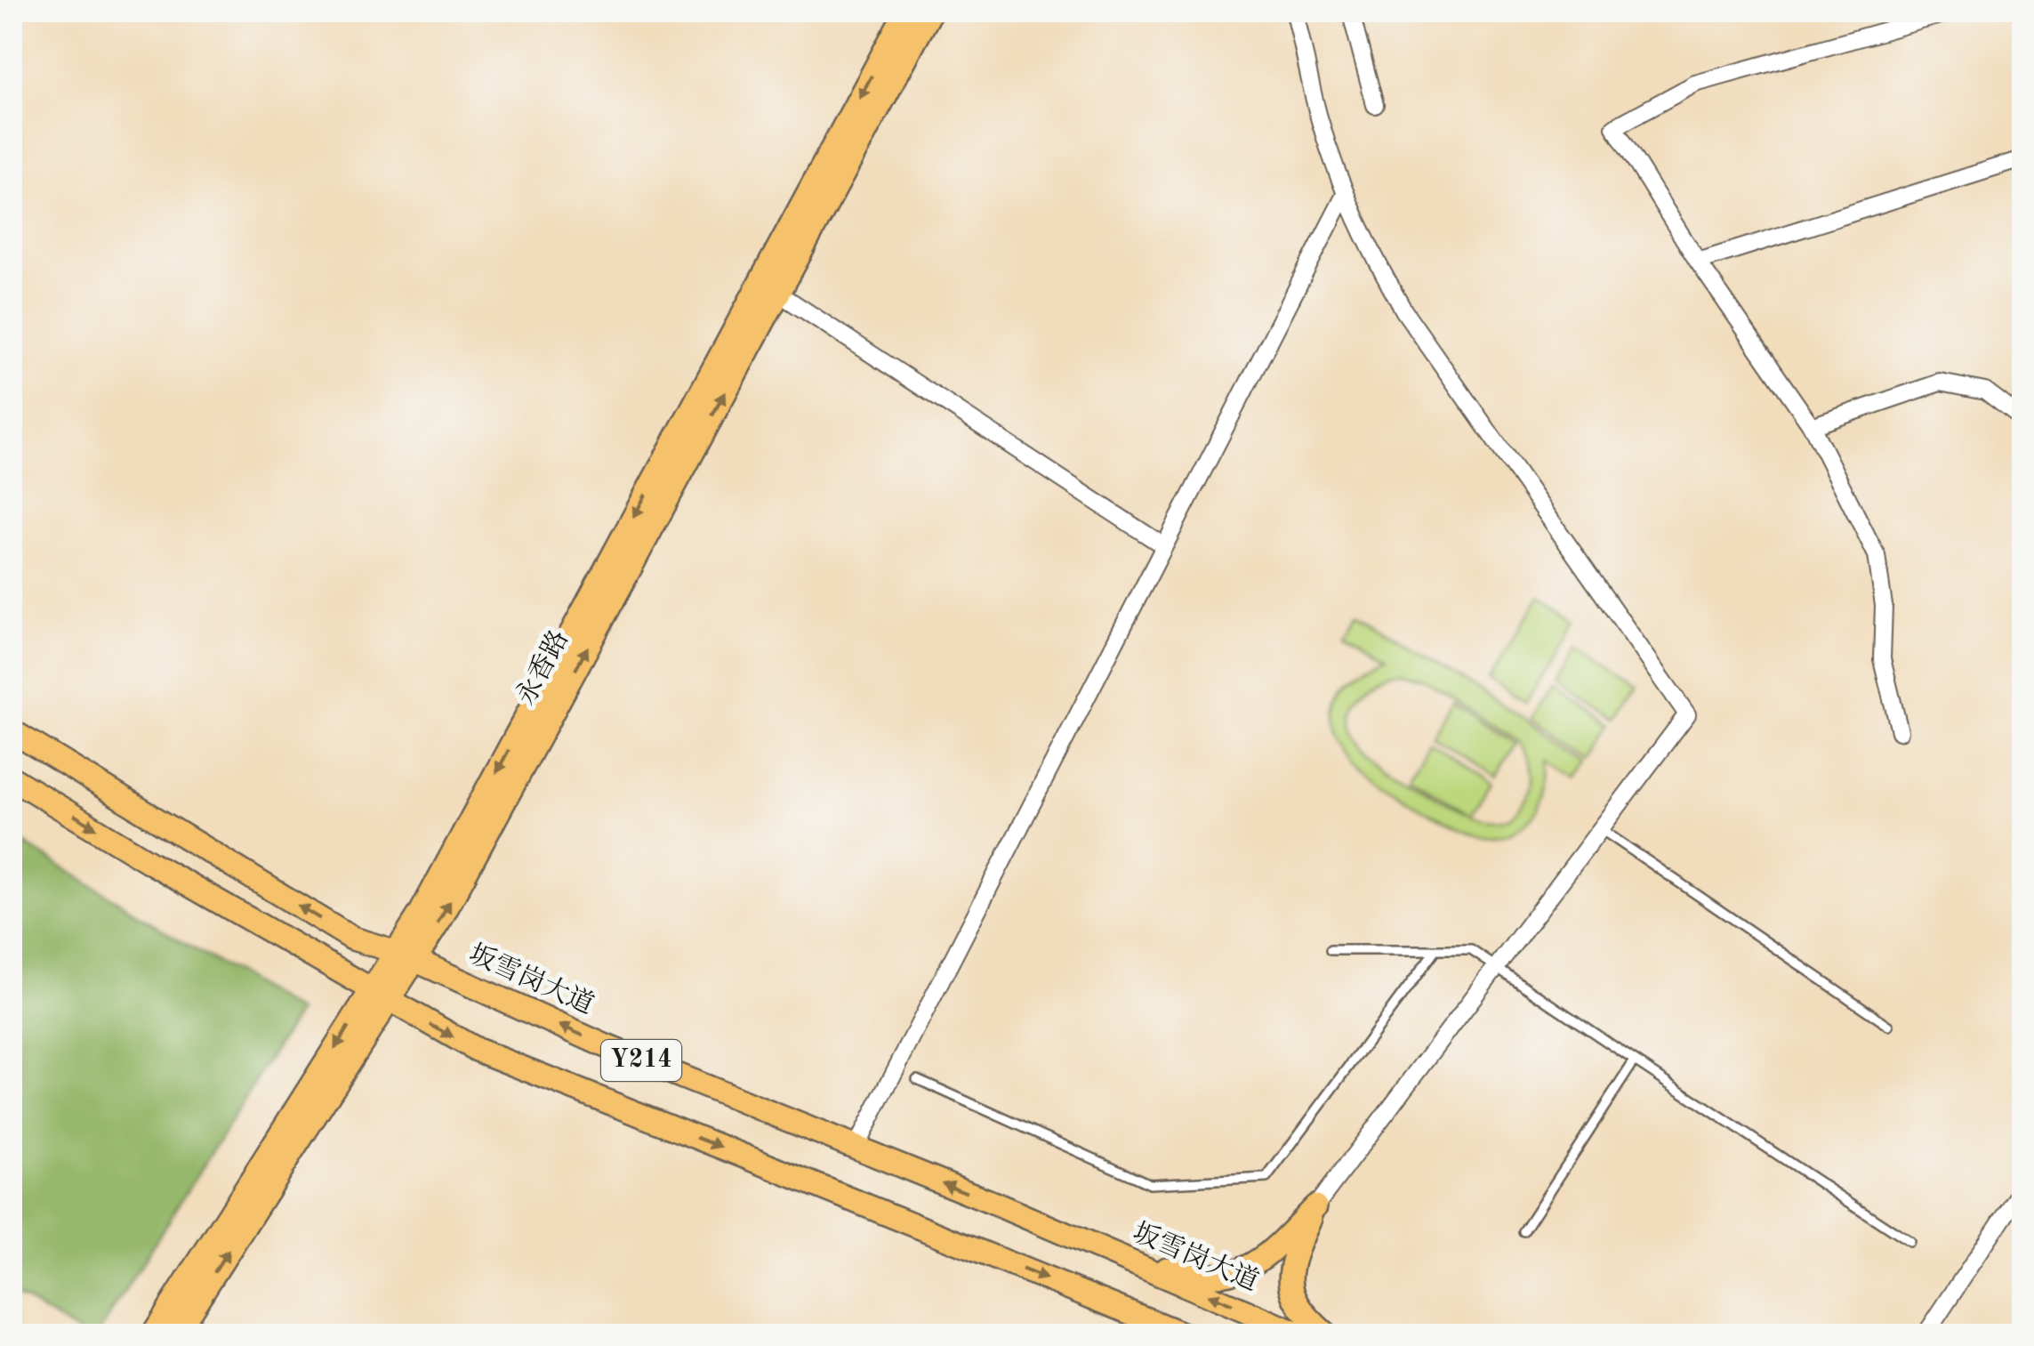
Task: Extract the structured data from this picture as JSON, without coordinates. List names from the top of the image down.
{
  "streets": {
    "main road": ["永香路", "坂雪岗大道", "Y214"]
  },
  "crossings": [
    ["永香路", "坂雪岗大道"],
    ["永香路", "Y214"]
  ]
}
